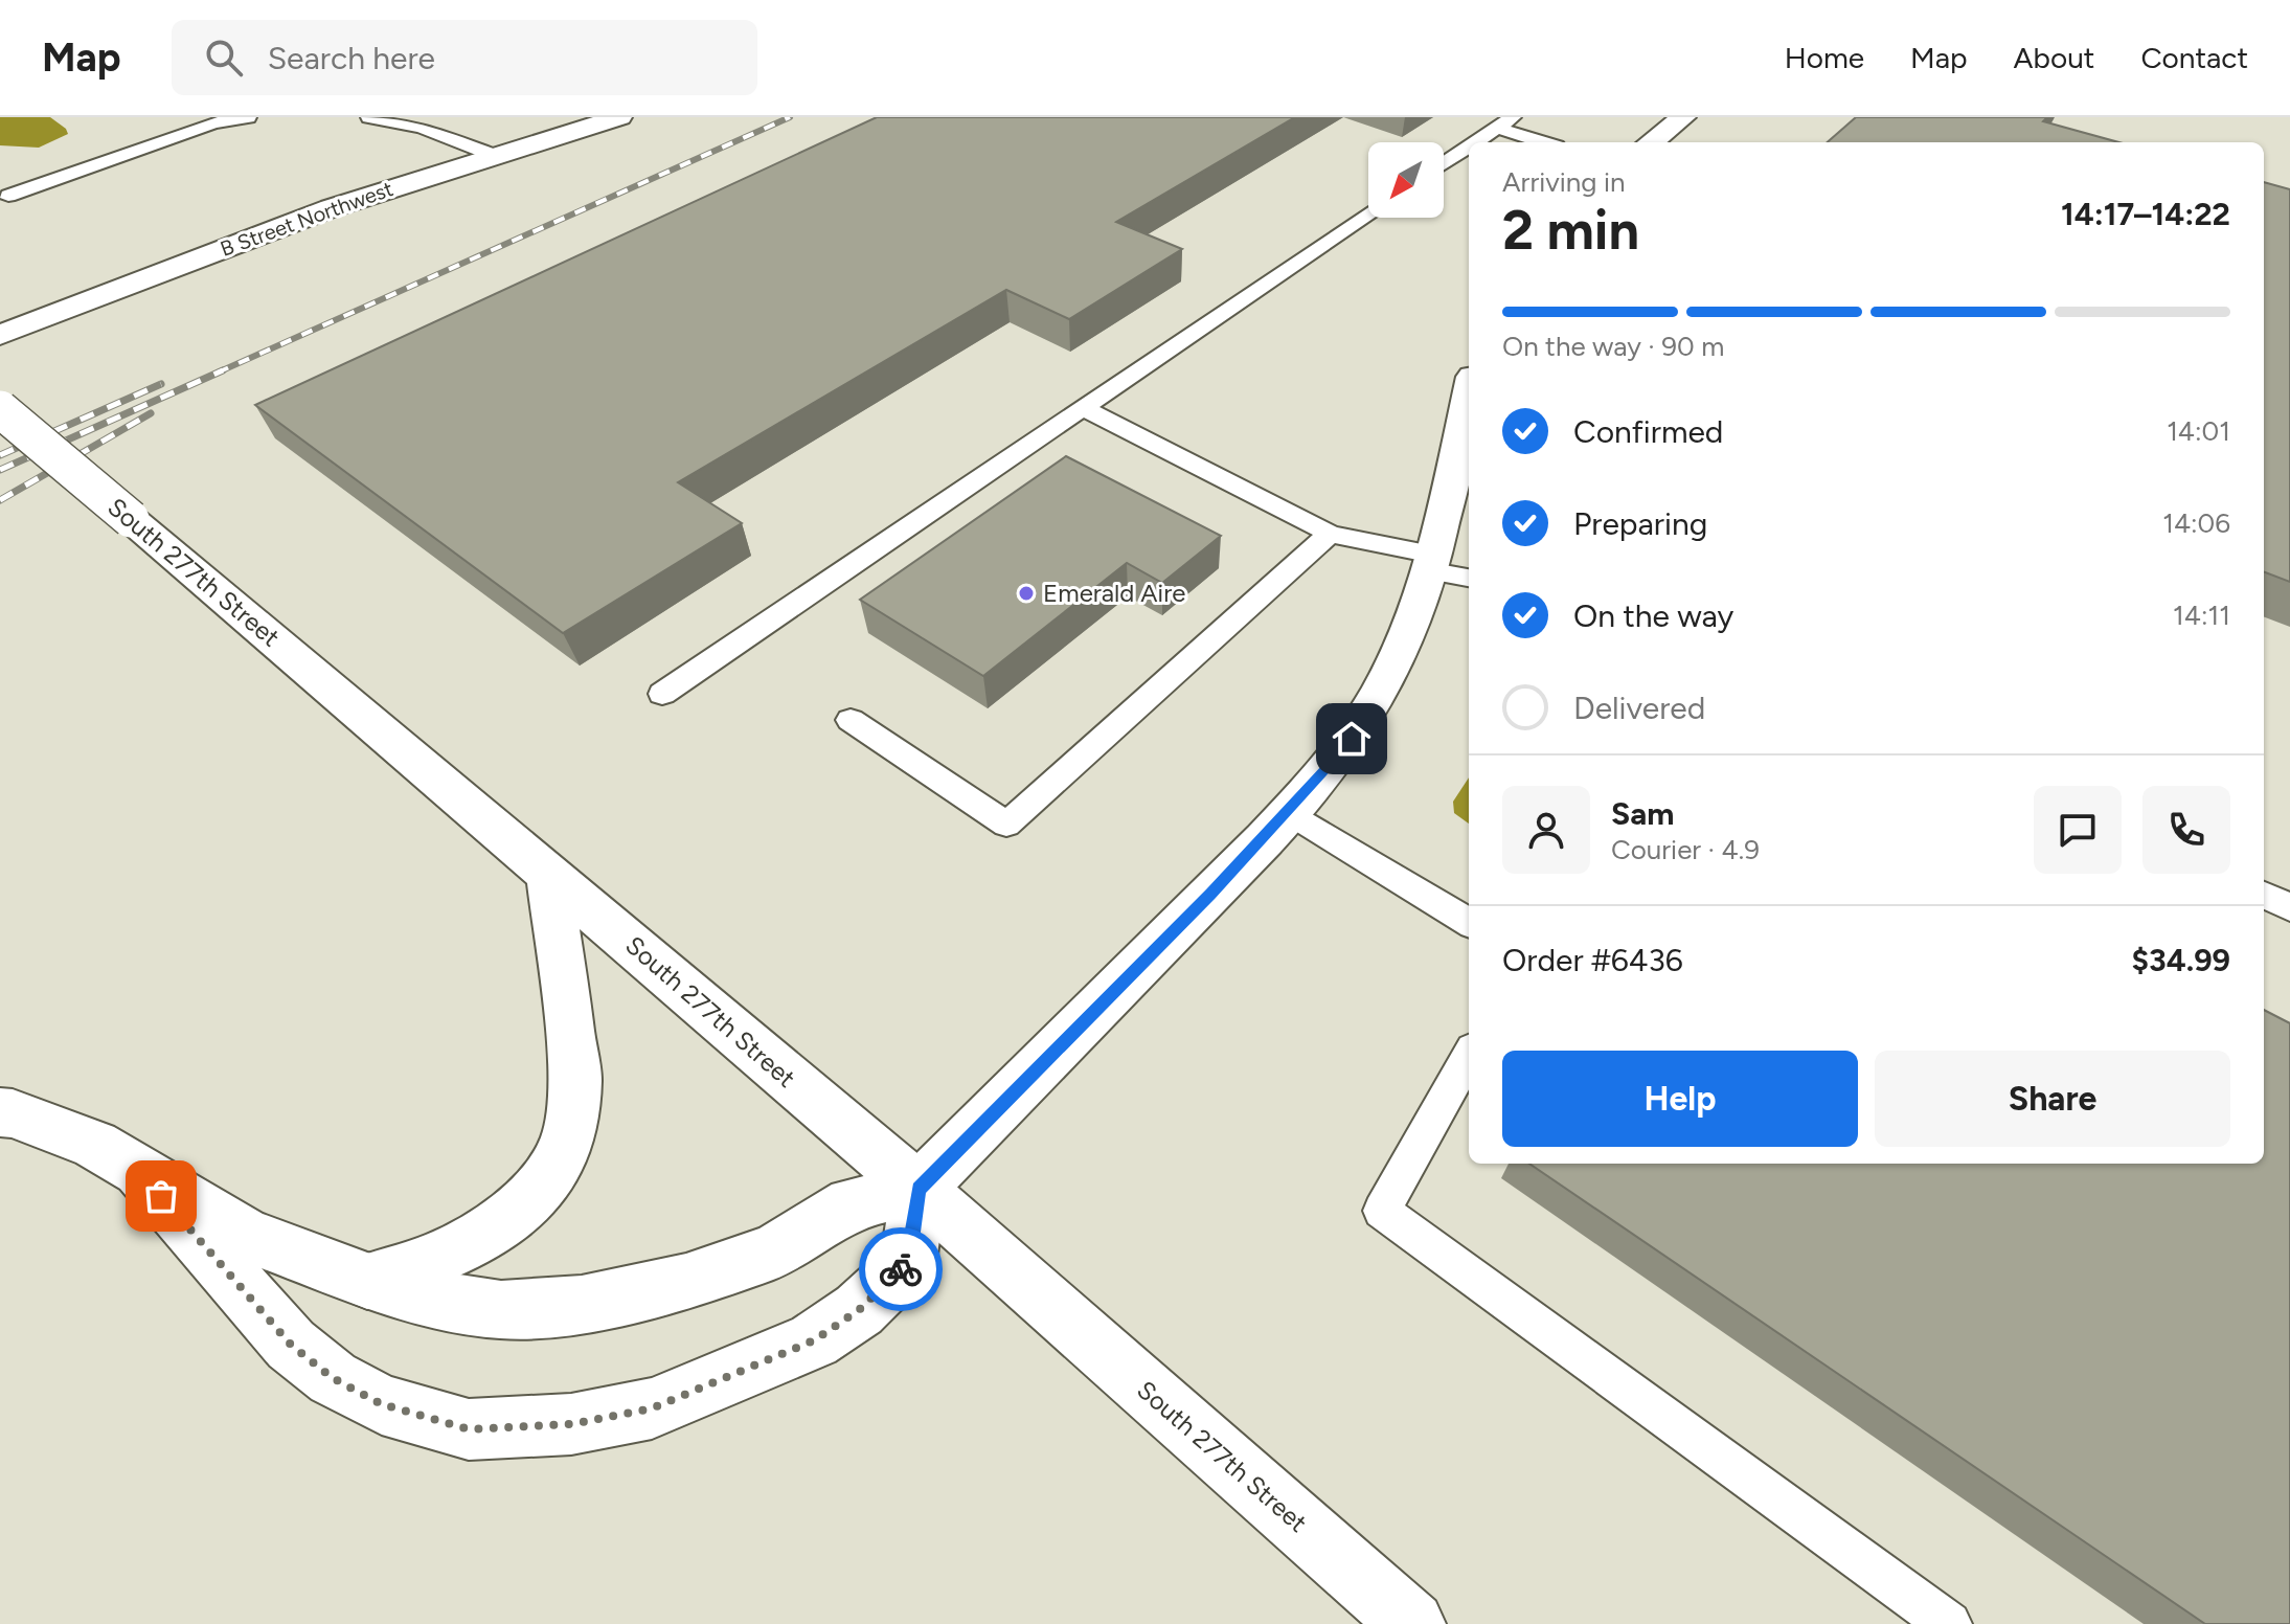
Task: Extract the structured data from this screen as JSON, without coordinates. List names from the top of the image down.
{
  "streets": {
    "street": ["B Street Northwest", "South 277th Street"]
  },
  "places": ["Emerald Aire"],
  "north": "bottom left",
  "page": {
    "header": "Map",
    "search": "Search here",
    "nav": [
      "Home",
      "Map",
      "About",
      "Contact"
    ],
    "heading": ["2 min", "Arriving in", "14:17–14:22"],
    "panel": [
      "Sam",
      "Courier · 4.9",
      "Order #6436",
      "$34.99"
    ],
    "bar": "On the way · 90 m",
    "list": [
      ["Confirmed", "14:01"],
      ["Preparing", "14:06"],
      ["On the way", "14:11"],
      "Delivered"
    ],
    "buttons": ["Help", "Share"]
  }
}
